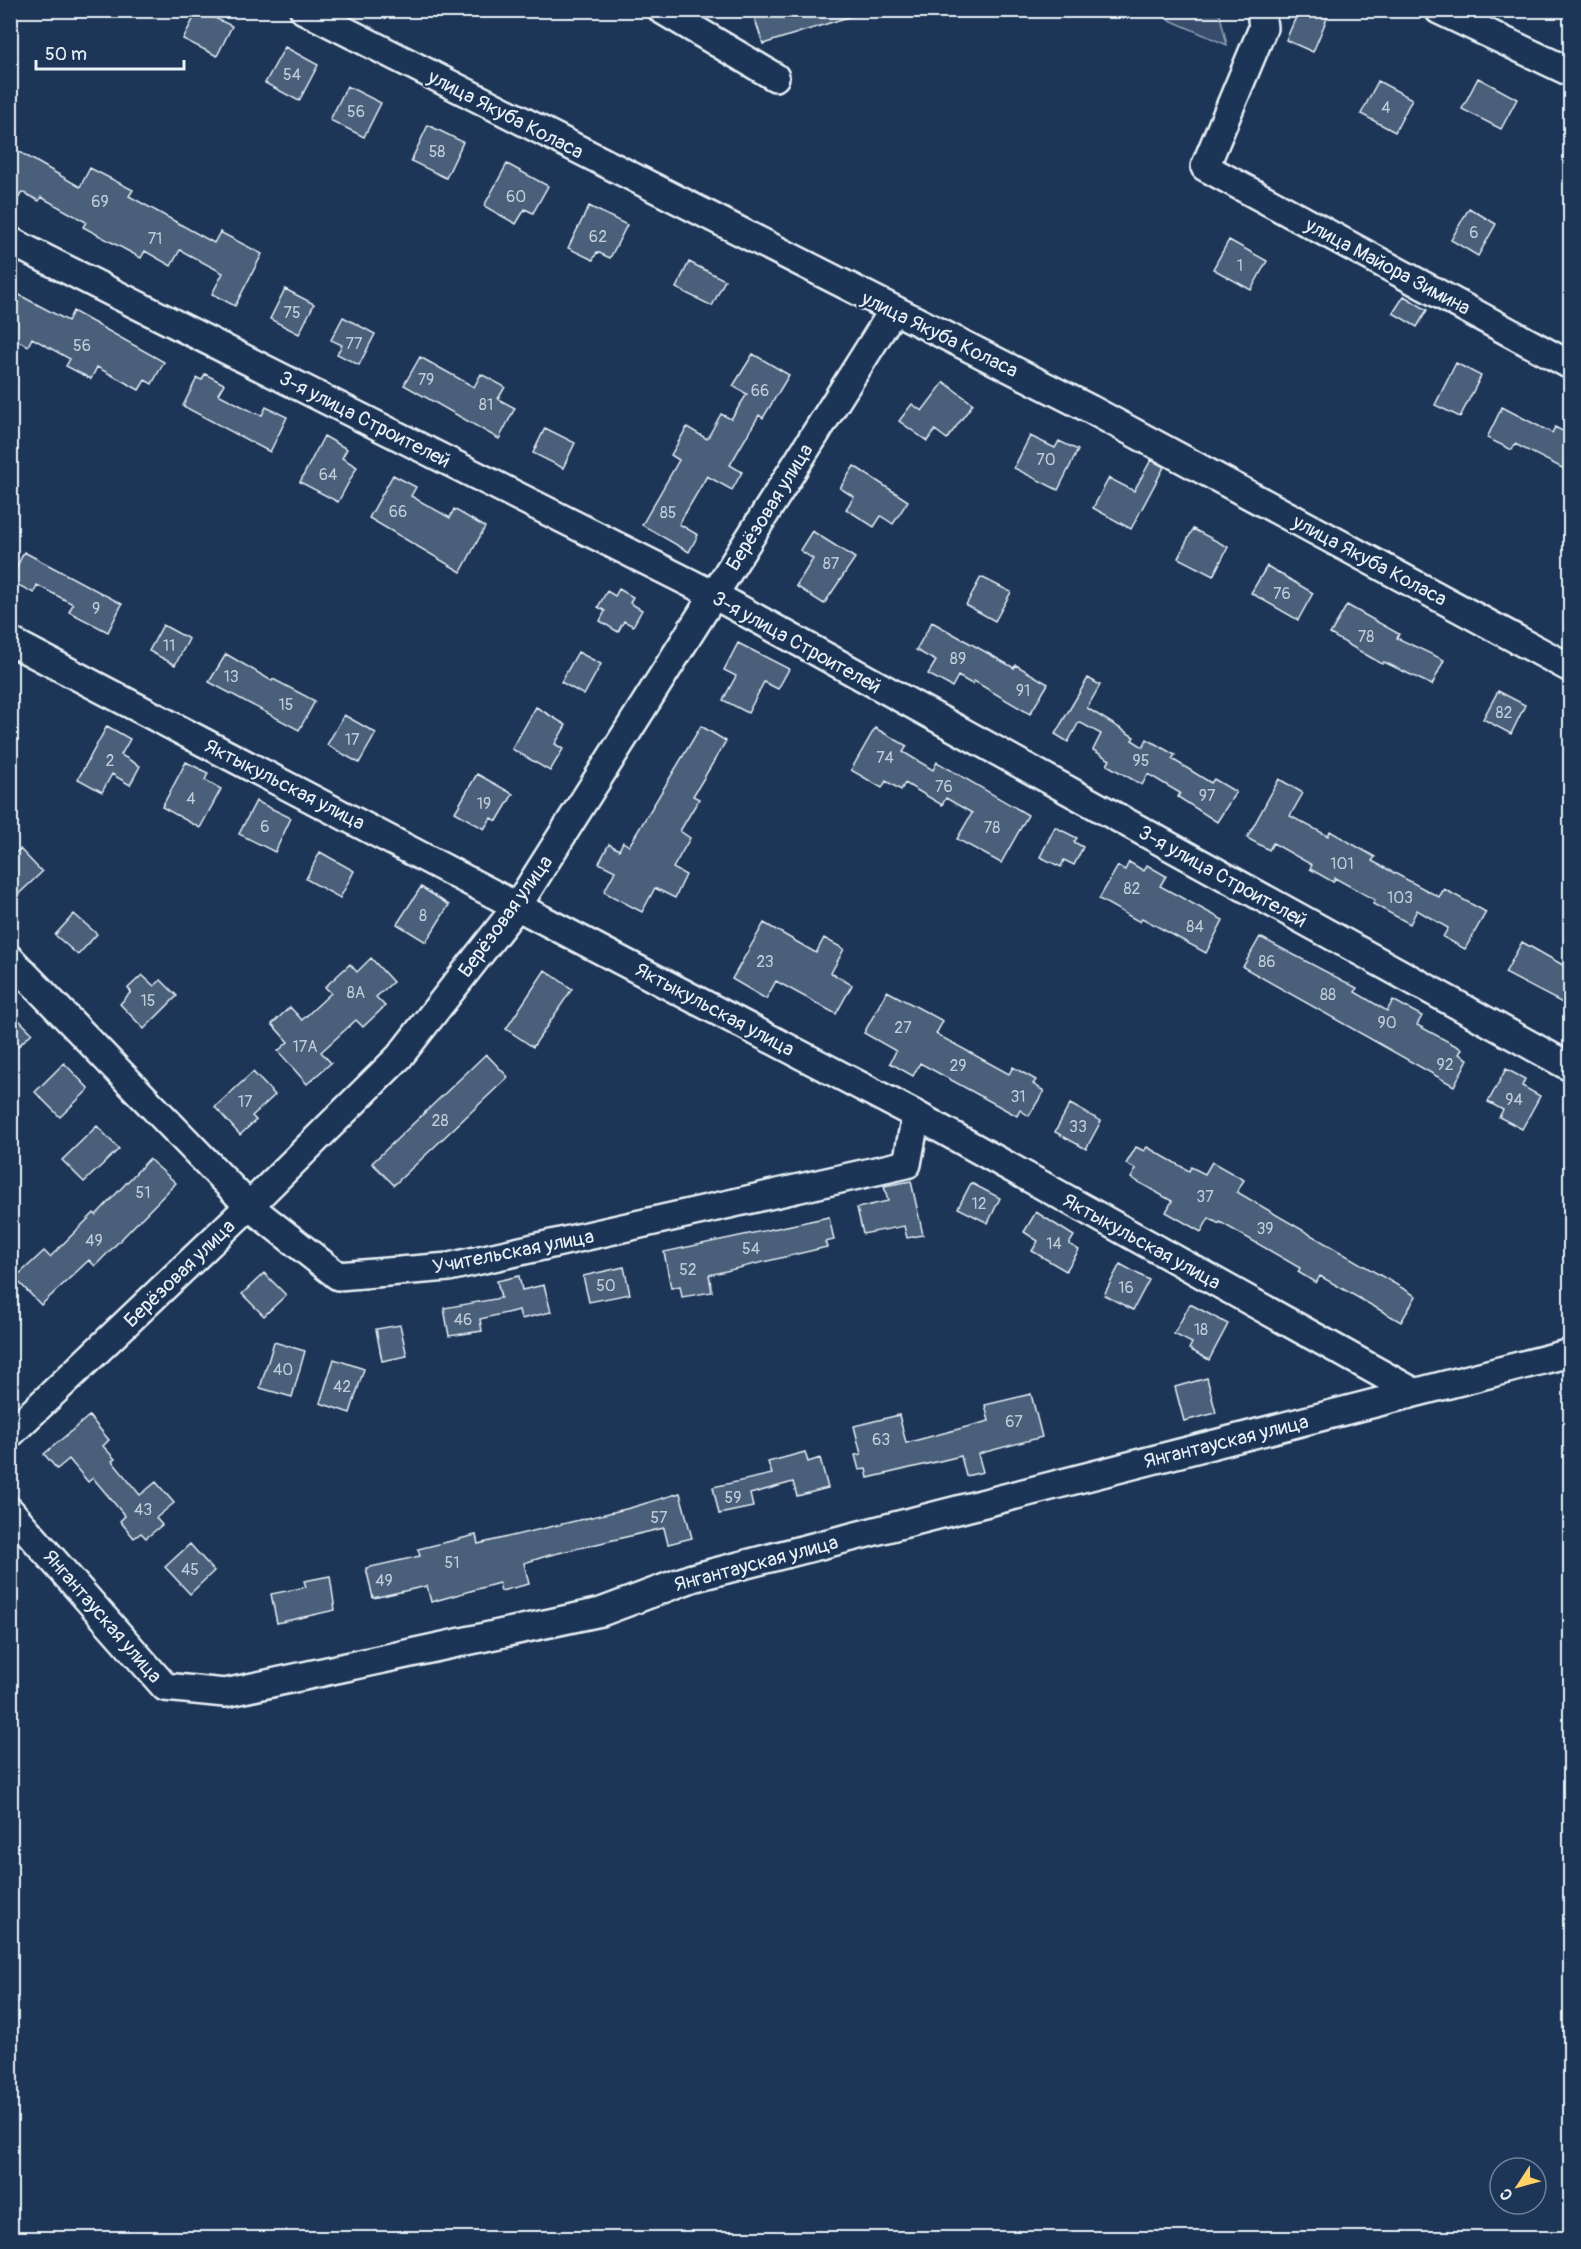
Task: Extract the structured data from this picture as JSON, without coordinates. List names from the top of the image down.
{
  "streets": {
    "street": [
      "улица Якуба Коласа",
      "улица Майора Зимина",
      "3-я улица Строителей",
      "Берёзовая улица",
      "Яктыкульская улица",
      "Учительская улица",
      "Янгантауская улица"
    ]
  },
  "crossings": [
    ["улица Якуба Коласа", "Берёзовая улица"],
    ["3-я улица Строителей", "Берёзовая улица"],
    ["Берёзовая улица", "Яктыкульская улица"],
    ["Берёзовая улица", "Учительская улица"],
    ["Яктыкульская улица", "Учительская улица"],
    ["Яктыкульская улица", "Янгантауская улица"]
  ],
  "house_numbers": [
    "54",
    "4",
    "56",
    "58",
    "60",
    "69",
    "6",
    "62",
    "71",
    "1",
    "75",
    "77",
    "56",
    "79",
    "66",
    "81",
    "70",
    "64",
    "66",
    "85",
    "87",
    "76",
    "9",
    "78",
    "11",
    "89",
    "13",
    "91",
    "15",
    "82",
    "17",
    "74",
    "2",
    "95",
    "76",
    "97",
    "4",
    "19",
    "6",
    "78",
    "101",
    "82",
    "103",
    "8",
    "84",
    "23",
    "86",
    "8А",
    "88",
    "15",
    "90",
    "27",
    "17А",
    "92",
    "29",
    "31",
    "94",
    "17",
    "28",
    "33",
    "51",
    "37",
    "12",
    "39",
    "49",
    "14",
    "54",
    "52",
    "50",
    "16",
    "46",
    "18",
    "40",
    "42",
    "67",
    "63",
    "59",
    "43",
    "57",
    "51",
    "45",
    "49"
  ],
  "scale_bar": "50 m",
  "north": "bottom left"
}
